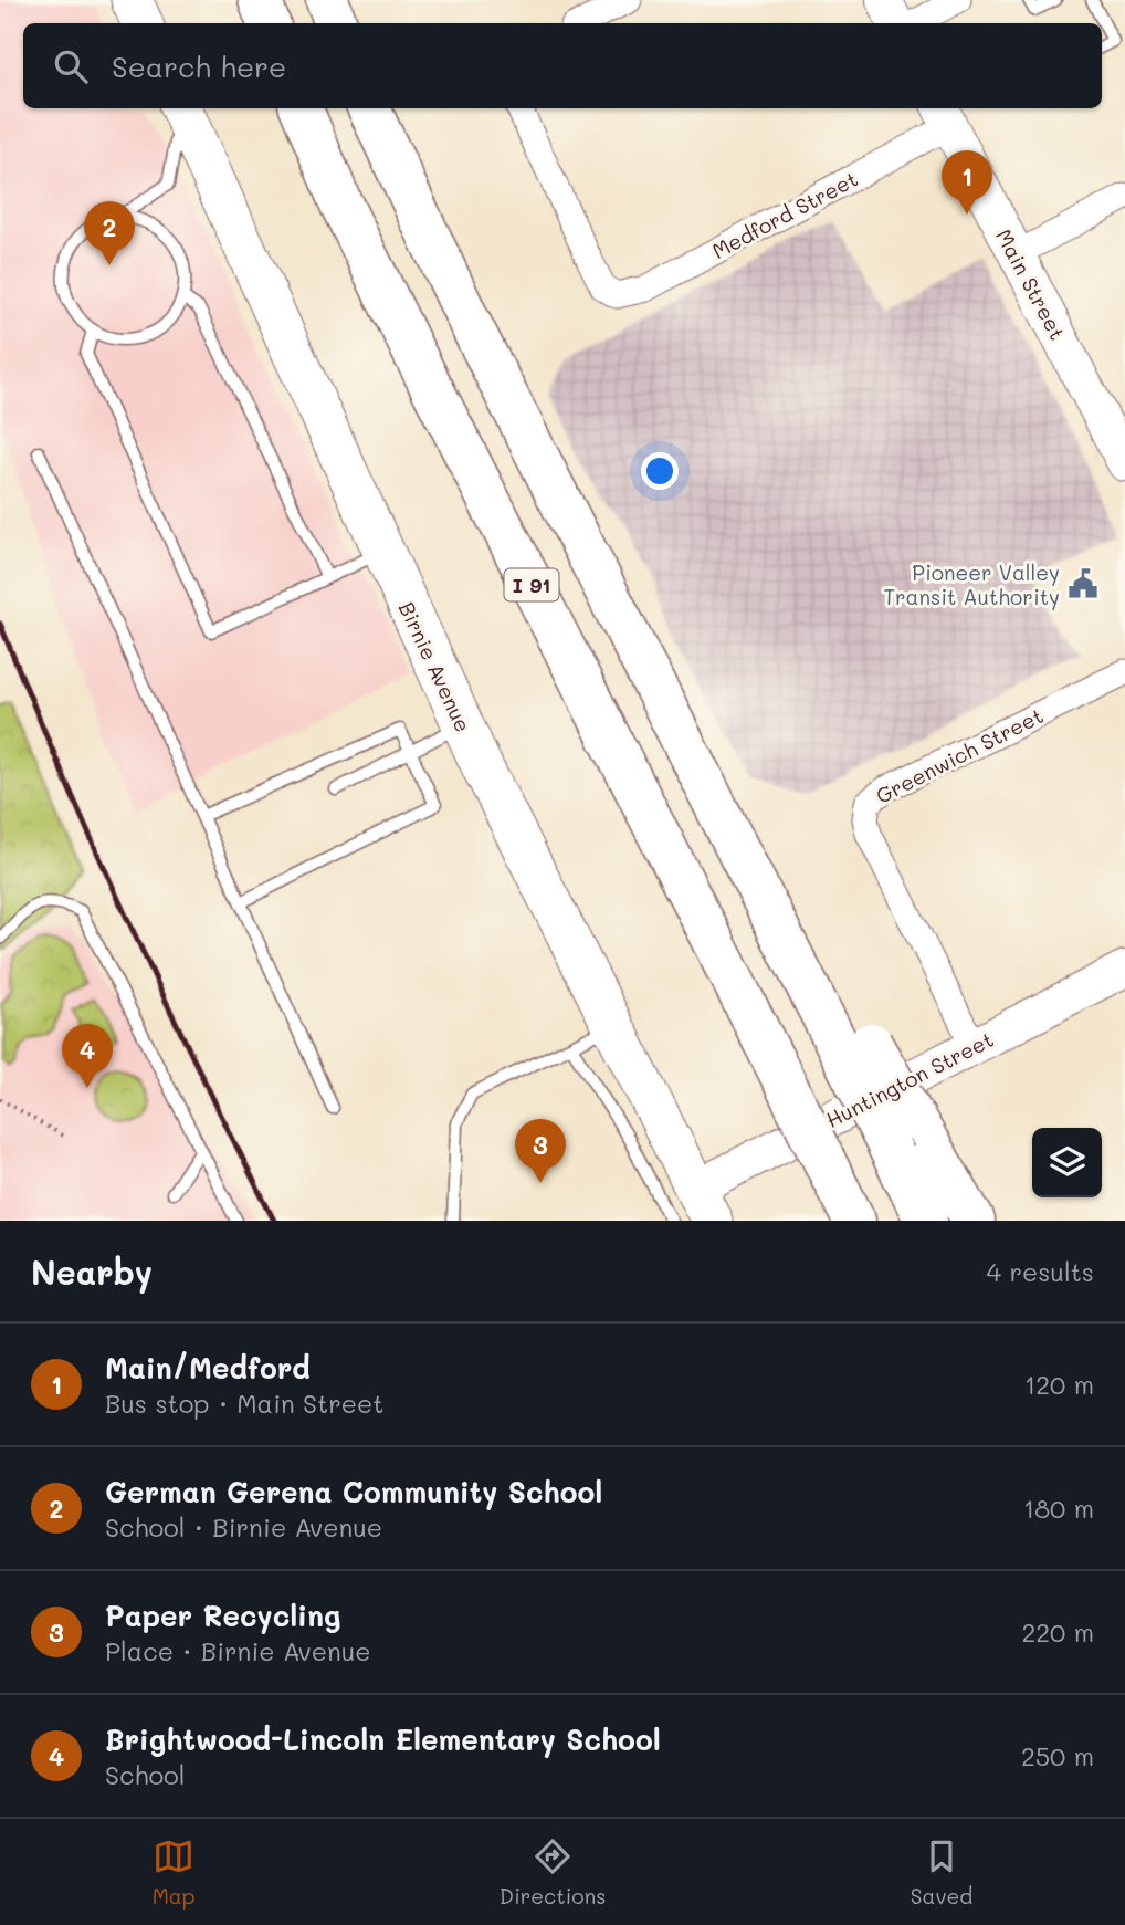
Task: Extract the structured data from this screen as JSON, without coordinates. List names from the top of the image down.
{
  "streets": {
    "highway": ["I 91"],
    "main road": ["Birnie Avenue"],
    "street": [
      "Medford Street",
      "Main Street",
      "Greenwich Street",
      "Huntington Street"
    ]
  },
  "crossings": [
    ["Medford Street", "Main Street"],
    ["Birnie Avenue", "Huntington Street"],
    ["Greenwich Street", "Huntington Street"]
  ],
  "places": {
    "public building": ["Pioneer Valley Transit Authority"]
  },
  "page": {
    "search": "Search here",
    "pins": [
      "1",
      "2",
      "4",
      "3"
    ],
    "heading": ["Nearby", "4 results"],
    "list": [
      {
        "mark": "1",
        "name": "Main/Medford",
        "note": "Bus stop · Main Street",
        "value": "120 m"
      },
      {
        "mark": "2",
        "name": "German Gerena Community School",
        "note": "School · Birnie Avenue",
        "value": "180 m"
      },
      {
        "mark": "3",
        "name": "Paper Recycling",
        "note": "Place · Birnie Avenue",
        "value": "220 m"
      },
      {
        "mark": "4",
        "name": "Brightwood-Lincoln Elementary School",
        "note": "School",
        "value": "250 m"
      }
    ],
    "nav": ["Map", "Directions", "Saved"]
  }
}
